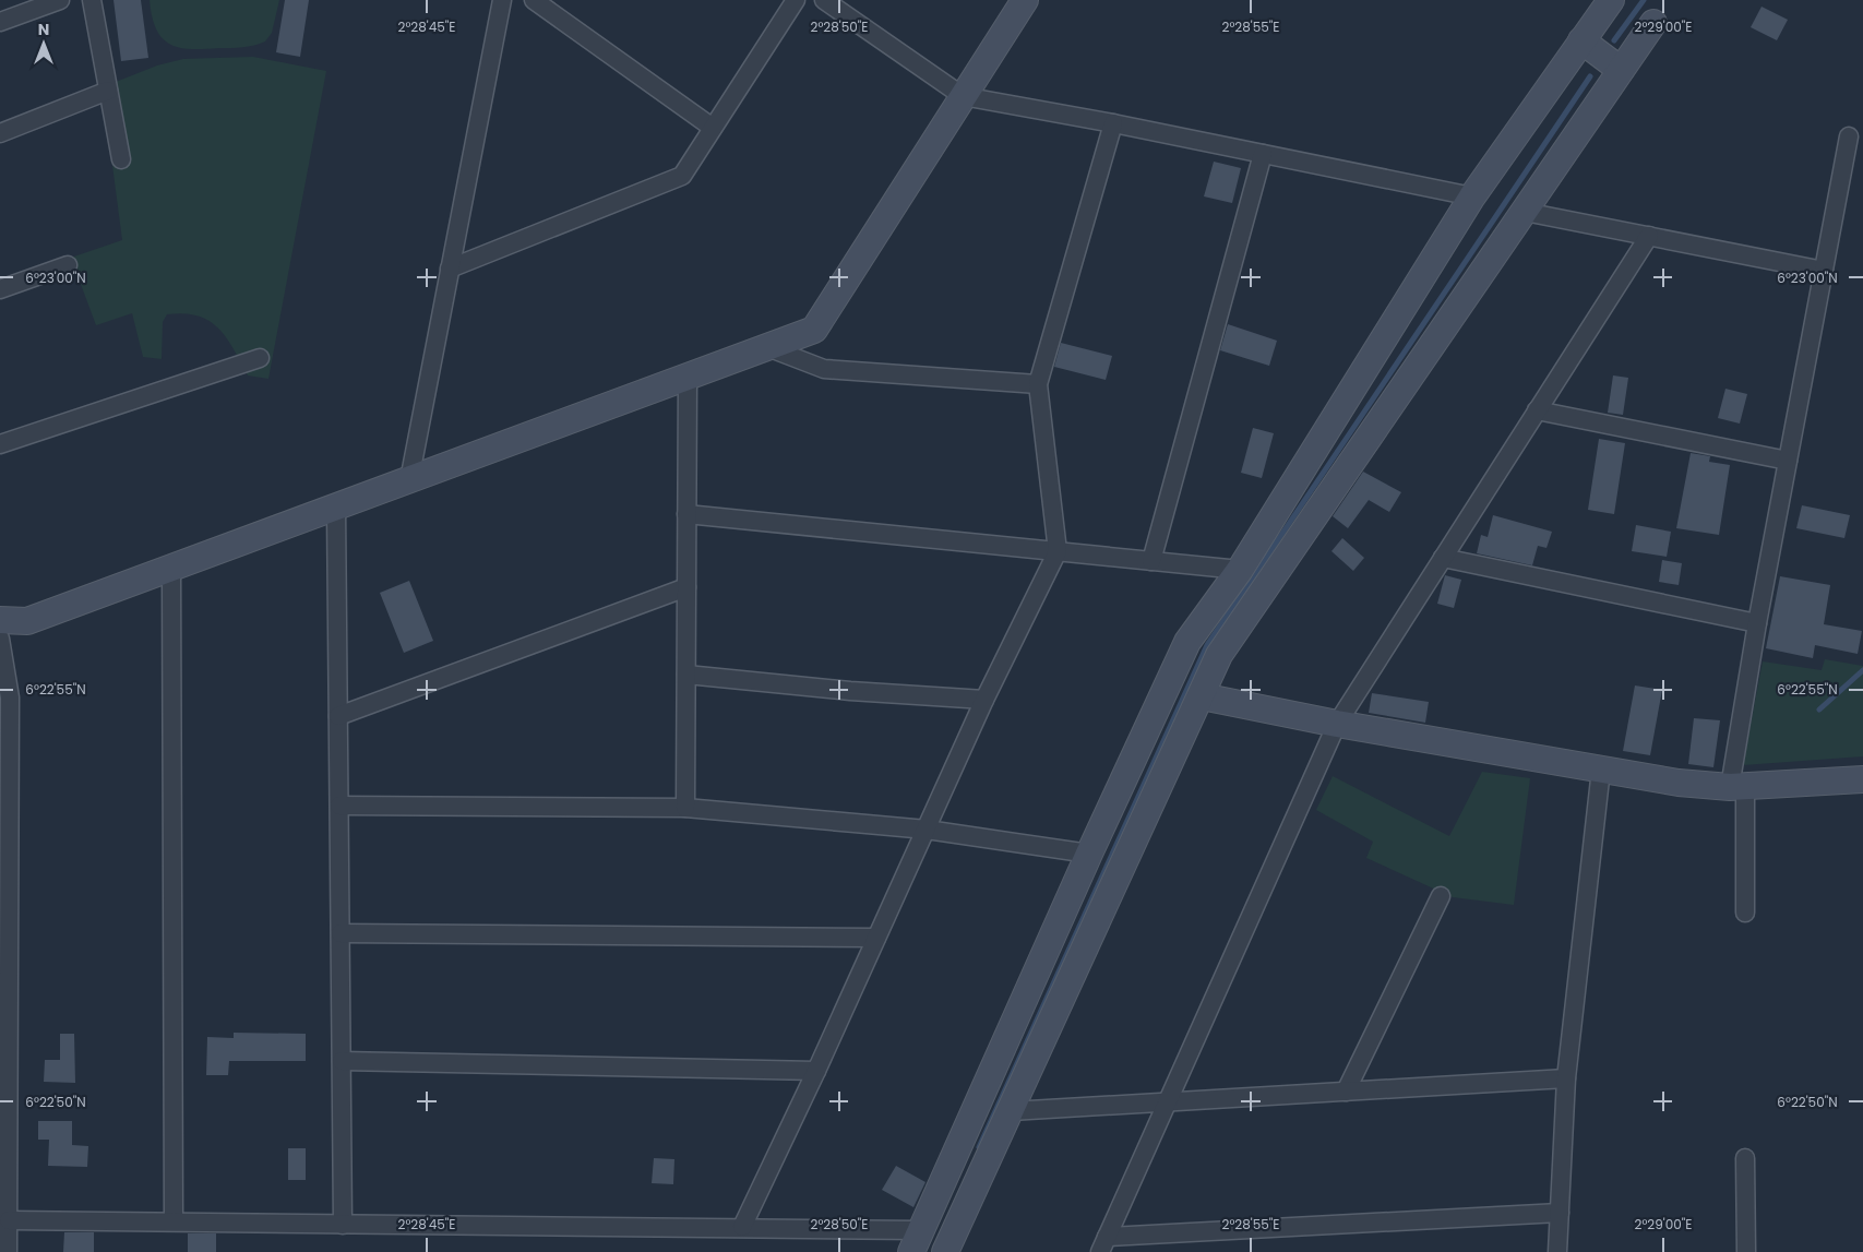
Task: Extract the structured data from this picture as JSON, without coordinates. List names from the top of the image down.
{
  "north": "top",
  "coordinates": [
    "2°28'45\"E",
    "2°28'50\"E",
    "2°28'55\"E",
    "2°29'00\"E",
    "6°23'00\"N",
    "6°22'55\"N",
    "6°22'50\"N"
  ]
}
